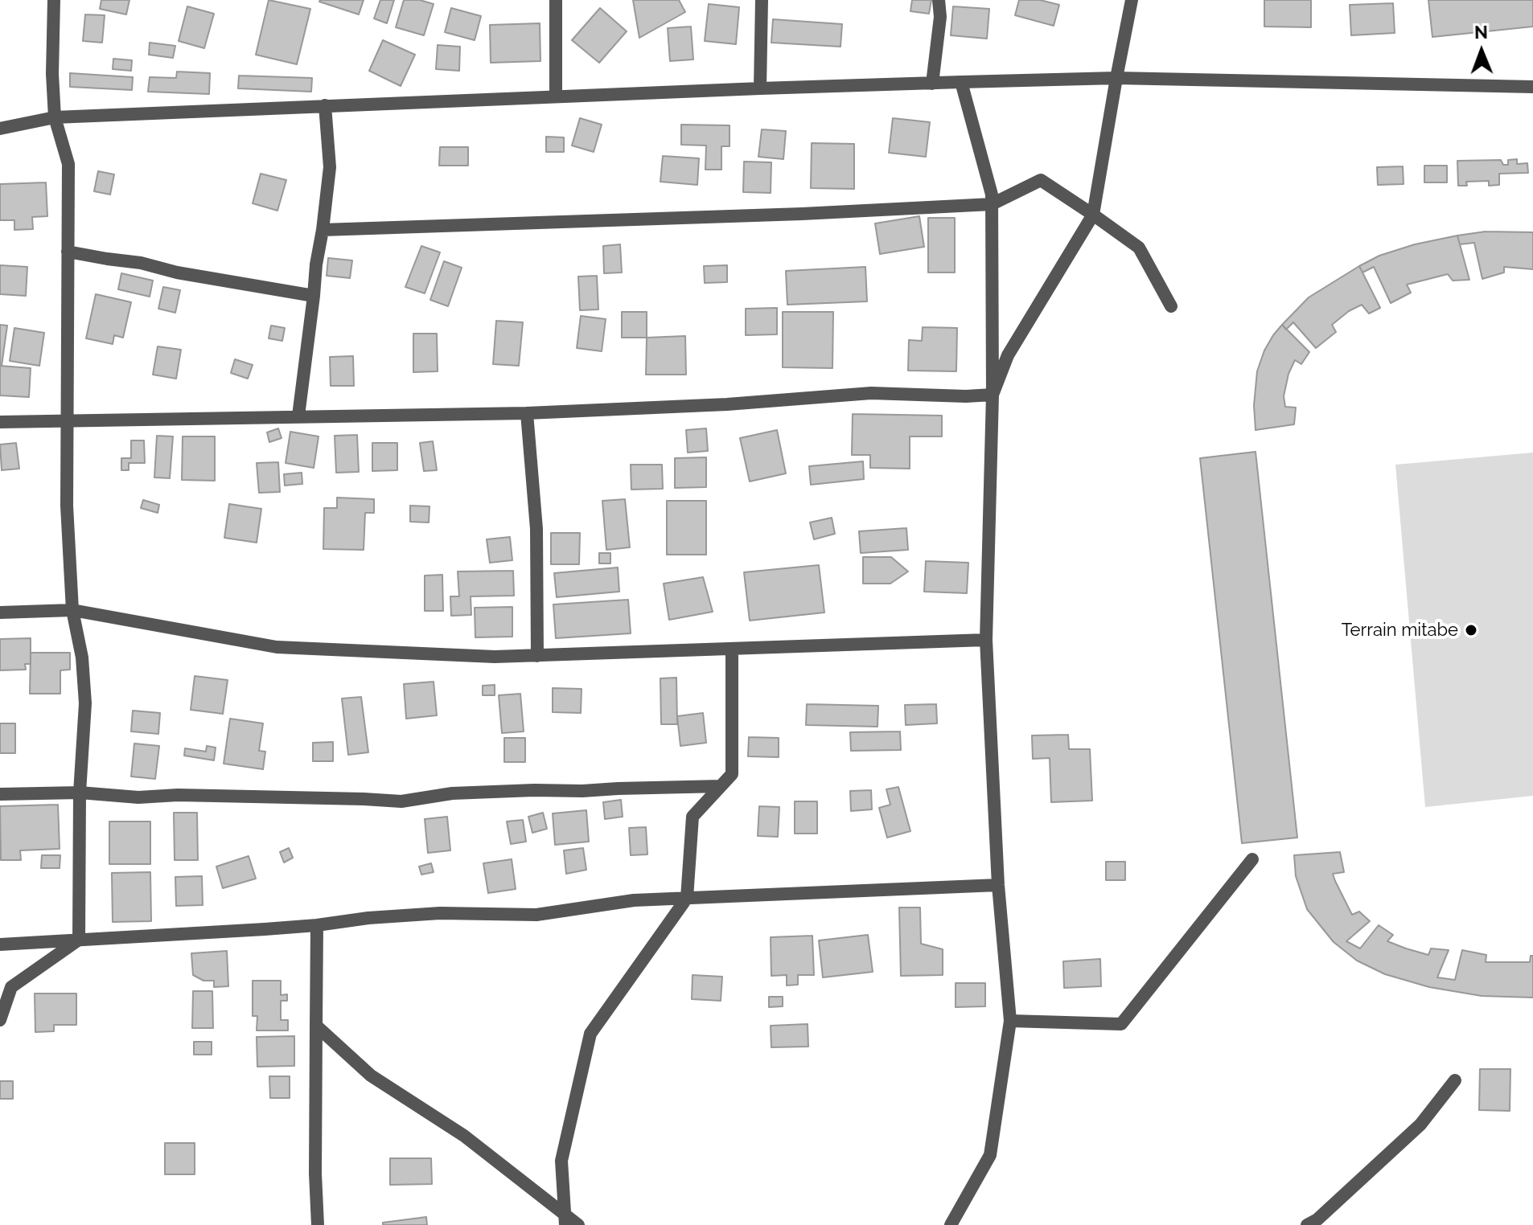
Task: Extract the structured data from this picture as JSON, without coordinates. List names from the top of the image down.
{
  "places": ["Terrain mitabe"],
  "north": "top"
}
